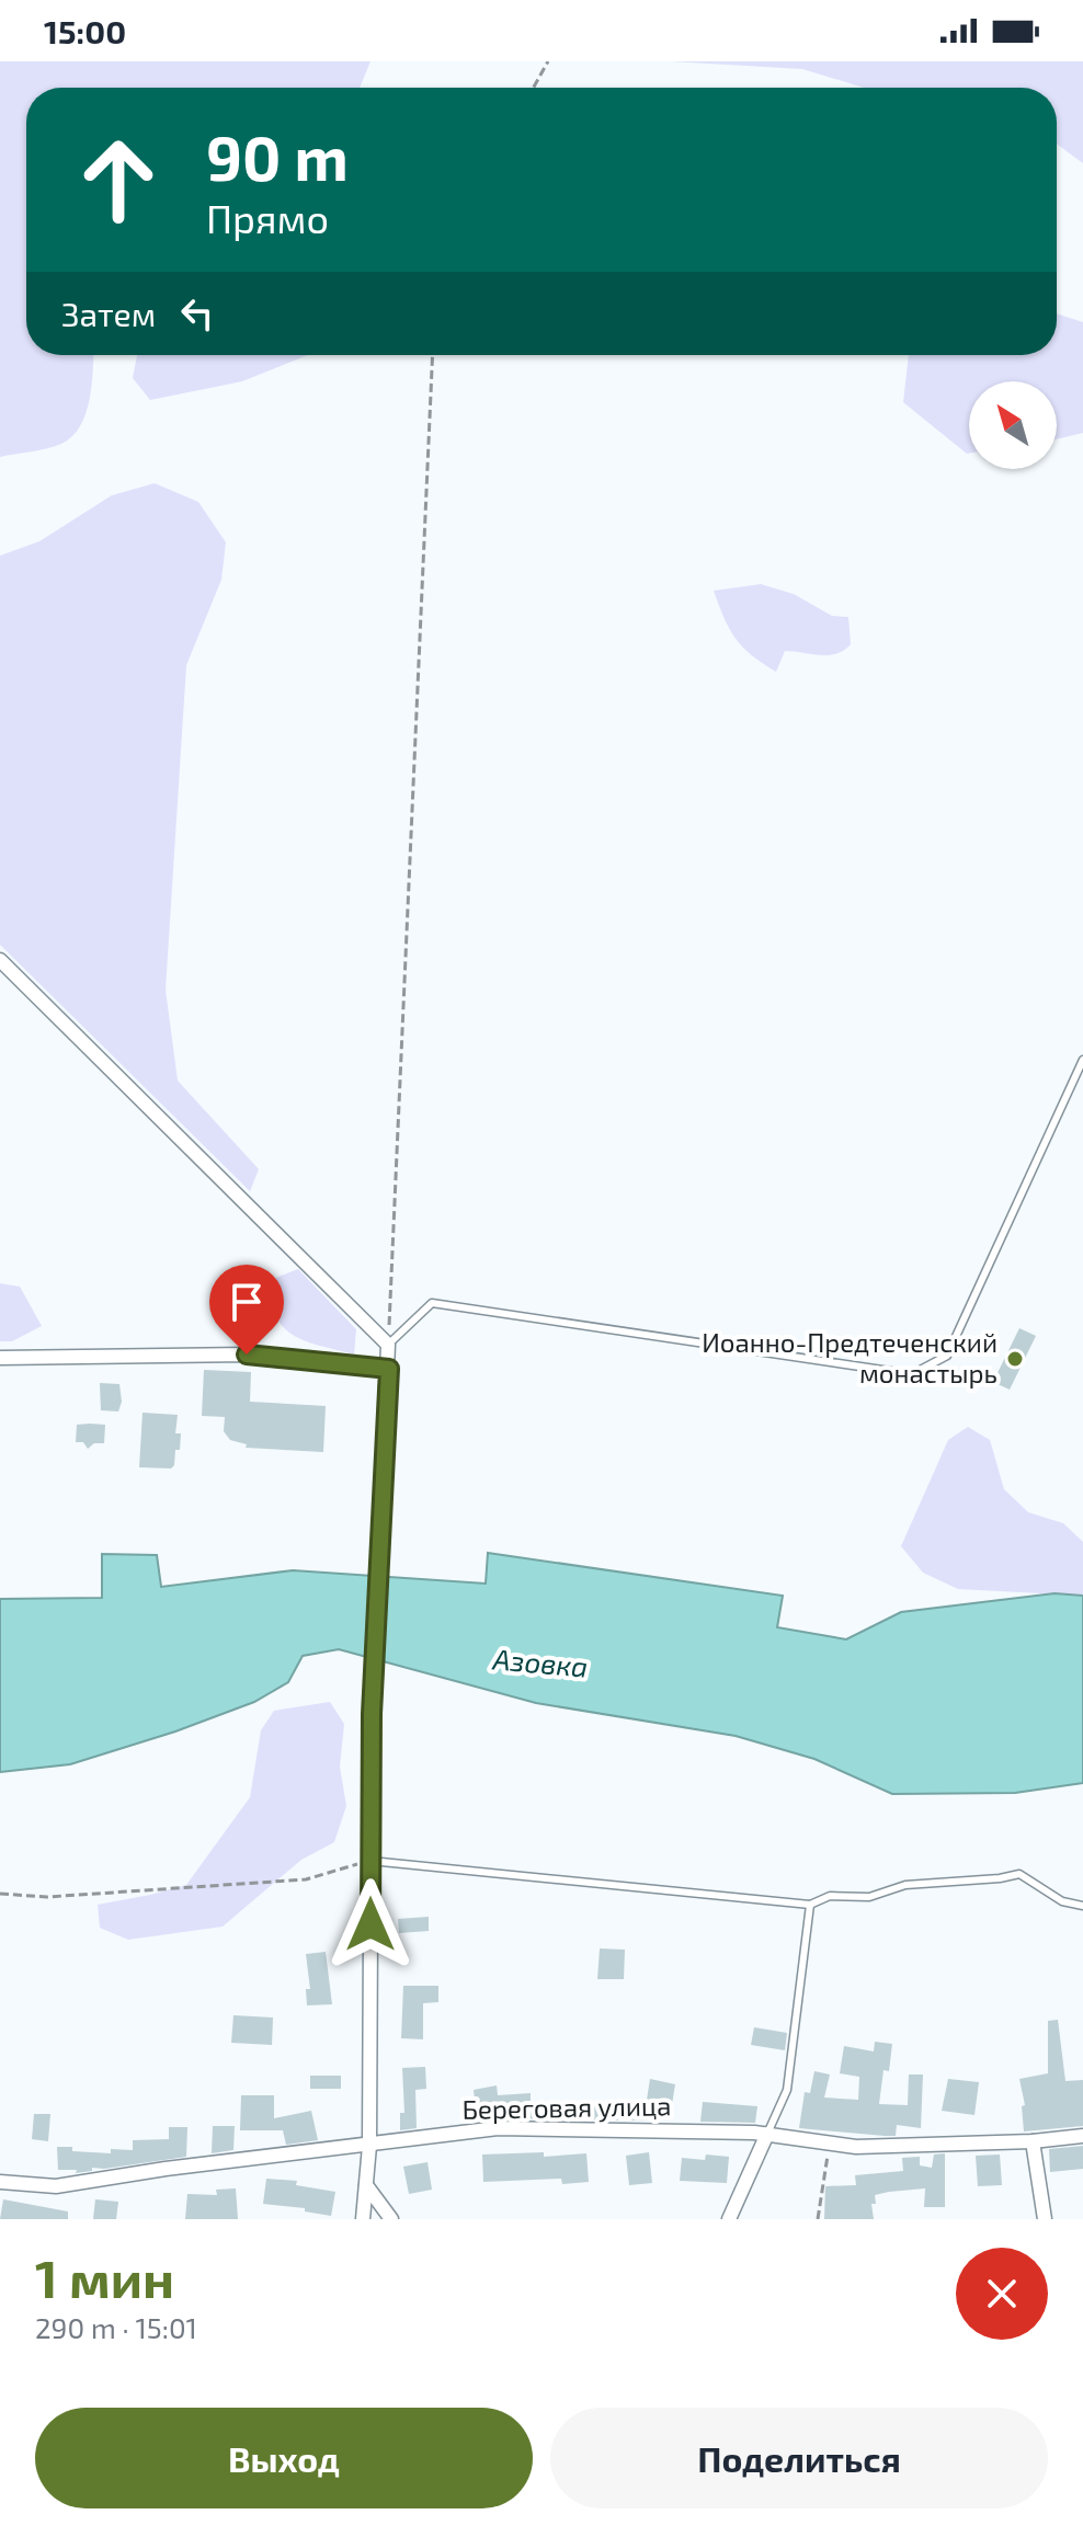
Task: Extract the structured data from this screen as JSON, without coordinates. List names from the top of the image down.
{
  "streets": {
    "street": ["Береговая улица"]
  },
  "water": ["Азовка"],
  "places": ["Иоанно-Предтеченский монастырь"],
  "north": "top left",
  "page": {
    "status": "15:00",
    "turn": ["90 m", "Прямо"],
    "then": "Затем",
    "heading": ["1 мин", "290 m · 15:01"],
    "buttons": ["Выход", "Поделиться"]
  }
}
